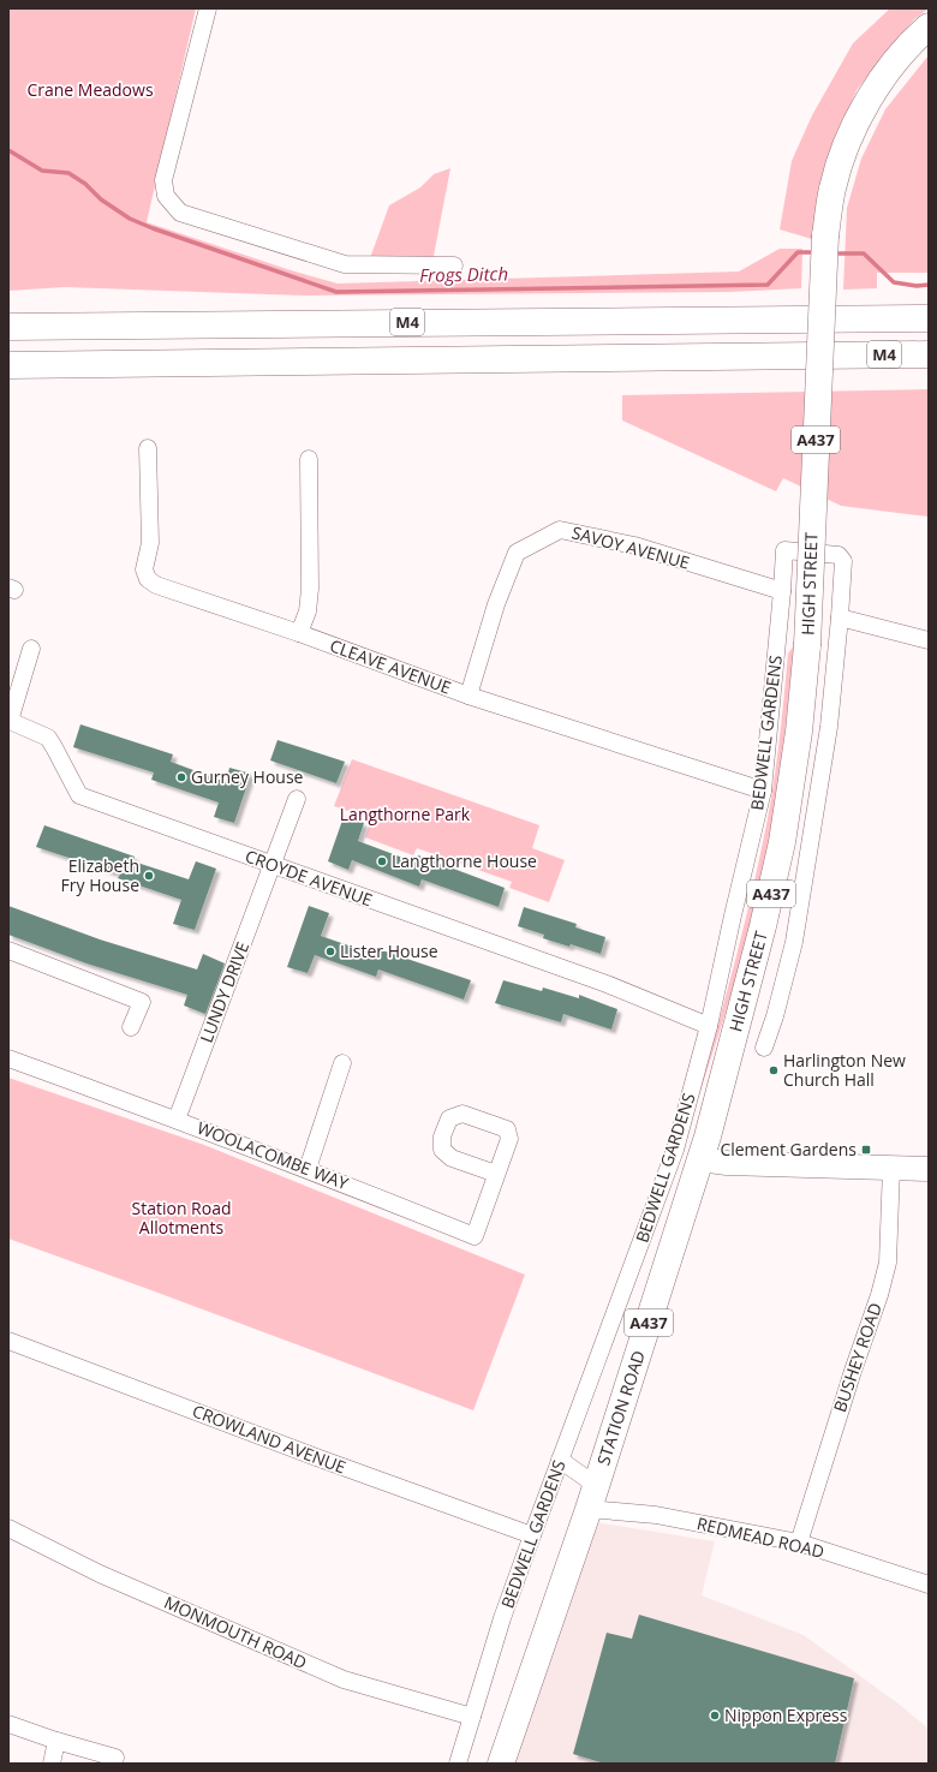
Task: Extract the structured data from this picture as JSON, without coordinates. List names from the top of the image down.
{
  "streets": {
    "main road": [
      "M4",
      "A437",
      "HIGH STREET",
      "STATION ROAD"
    ],
    "street": [
      "SAVOY AVENUE",
      "CLEAVE AVENUE",
      "BEDWELL GARDENS",
      "CROYDE AVENUE",
      "LUNDY DRIVE",
      "WOOLACOMBE WAY",
      "BUSHEY ROAD",
      "CROWLAND AVENUE",
      "REDMEAD ROAD",
      "MONMOUTH ROAD"
    ]
  },
  "crossings": [
    ["SAVOY AVENUE", "CLEAVE AVENUE"],
    ["SAVOY AVENUE", "BEDWELL GARDENS"],
    ["HIGH STREET", "STATION ROAD"],
    ["CLEAVE AVENUE", "BEDWELL GARDENS"],
    ["BEDWELL GARDENS", "CROYDE AVENUE"],
    ["BEDWELL GARDENS", "CROWLAND AVENUE"],
    ["BEDWELL GARDENS", "MONMOUTH ROAD"],
    ["CROYDE AVENUE", "LUNDY DRIVE"],
    ["LUNDY DRIVE", "WOOLACOMBE WAY"],
    ["BUSHEY ROAD", "REDMEAD ROAD"],
    ["STATION ROAD", "REDMEAD ROAD"]
  ],
  "water": ["Frogs Ditch"],
  "parks": ["Crane Meadows", "Langthorne Park", "Station Road Allotments"],
  "places": {
    "other": [
      "Gurney House",
      "Langthorne House",
      "Elizabeth Fry House",
      "Lister House",
      "Harlington New Church Hall",
      "Nippon Express"
    ],
    "transit": ["Clement Gardens"]
  }
}
